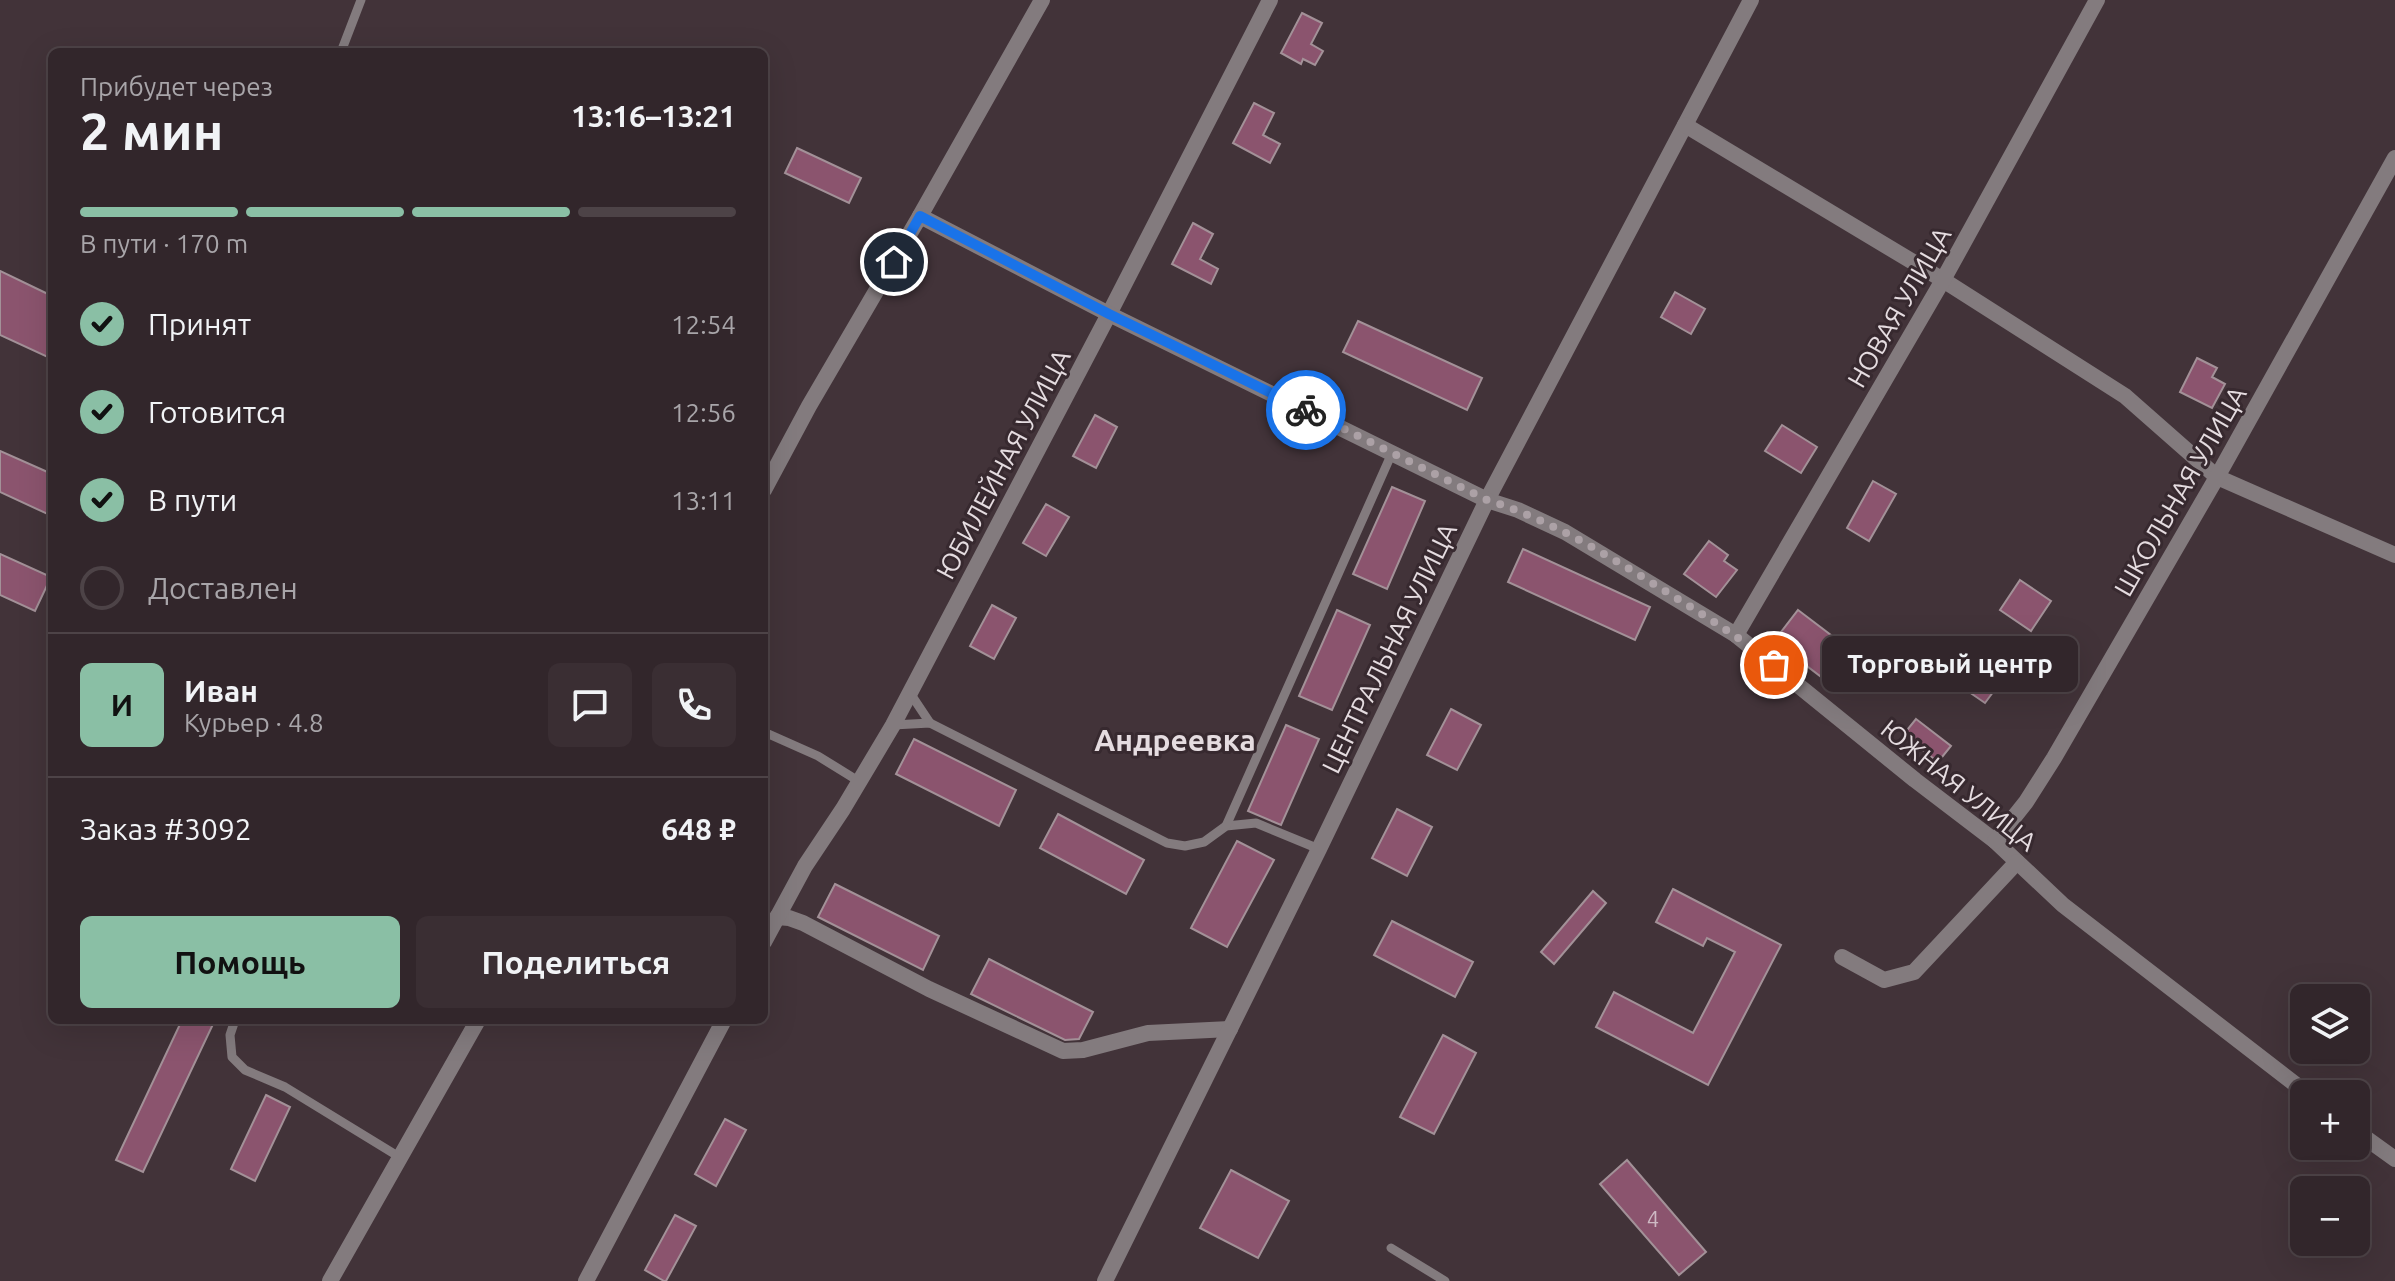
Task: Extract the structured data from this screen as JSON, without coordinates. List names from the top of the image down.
{
  "streets": {
    "street": [
      "НОВАЯ УЛИЦА",
      "ЮБИЛЕЙНАЯ УЛИЦА",
      "ШКОЛЬНАЯ УЛИЦА",
      "ЦЕНТРАЛЬНАЯ УЛИЦА",
      "ЮЖНАЯ УЛИЦА"
    ]
  },
  "crossings": [
    ["НОВАЯ УЛИЦА", "ЮЖНАЯ УЛИЦА"],
    ["ЮБИЛЕЙНАЯ УЛИЦА", "ЮЖНАЯ УЛИЦА"],
    ["ШКОЛЬНАЯ УЛИЦА", "ЮЖНАЯ УЛИЦА"],
    ["ЦЕНТРАЛЬНАЯ УЛИЦА", "ЮЖНАЯ УЛИЦА"]
  ],
  "districts": ["Андреевка"],
  "places": ["Торговый центр"],
  "house_numbers": ["4"],
  "page": {
    "heading": ["2 мин", "Прибудет через", "13:16–13:21"],
    "panel": [
      "Иван",
      "Курьер · 4.8",
      "Заказ #3092",
      "648 ₽"
    ],
    "bar": "В пути · 170 m",
    "list": [
      ["Принят", "12:54"],
      ["Готовится", "12:56"],
      ["В пути", "13:11"],
      "Доставлен"
    ],
    "bubble": "Торговый центр",
    "round": "И",
    "buttons": ["Помощь", "Поделиться"],
    "map_buttons": ["+", "−"]
  }
}
